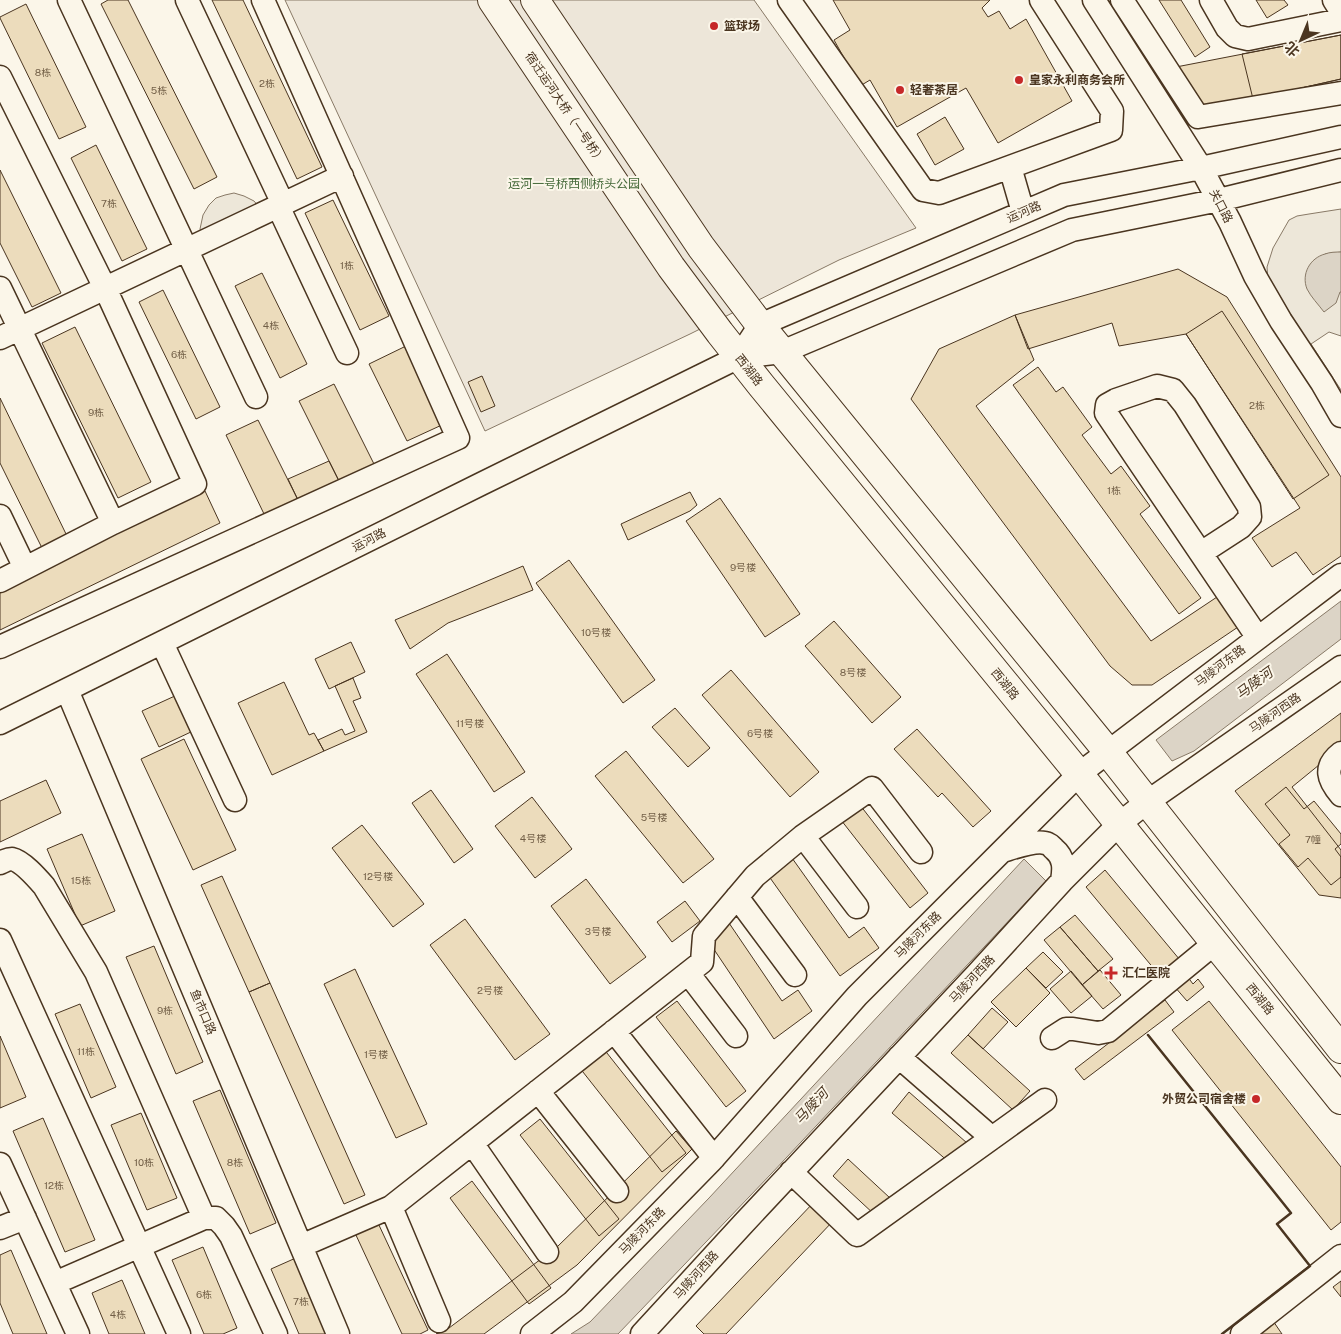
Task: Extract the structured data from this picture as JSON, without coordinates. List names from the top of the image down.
{
  "streets": {
    "main road": ["宿迁运河大桥（一号桥）", "西湖路"],
    "street": [
      "关口路",
      "运河路",
      "马陵河东路",
      "马陵河西路",
      "鱼市口路"
    ]
  },
  "crossings": [
    ["宿迁运河大桥（一号桥）", "西湖路"],
    ["关口路", "运河路"],
    ["运河路", "西湖路"],
    ["运河路", "鱼市口路"],
    ["西湖路", "马陵河东路"],
    ["西湖路", "马陵河西路"]
  ],
  "water": ["马陵河"],
  "parks": ["运河一号桥西侧桥头公园"],
  "places": {
    "other": [
      "篮球场",
      "皇家永利商务会所",
      "轻奢茶居",
      "外贸公司宿舍楼"
    ],
    "health": ["汇仁医院"]
  },
  "house_numbers": [
    "8栋",
    "2栋",
    "5栋",
    "7栋",
    "1栋",
    "4栋",
    "6栋",
    "2栋",
    "9栋",
    "1栋",
    "9号楼",
    "10号楼",
    "8号楼",
    "11号楼",
    "6号楼",
    "5号楼",
    "4号楼",
    "7幢",
    "12号楼",
    "15栋",
    "3号楼",
    "2号楼",
    "9栋",
    "11栋",
    "1号楼",
    "10栋",
    "8栋",
    "12栋",
    "6栋",
    "7栋",
    "4栋"
  ],
  "north": "bottom left"
}
